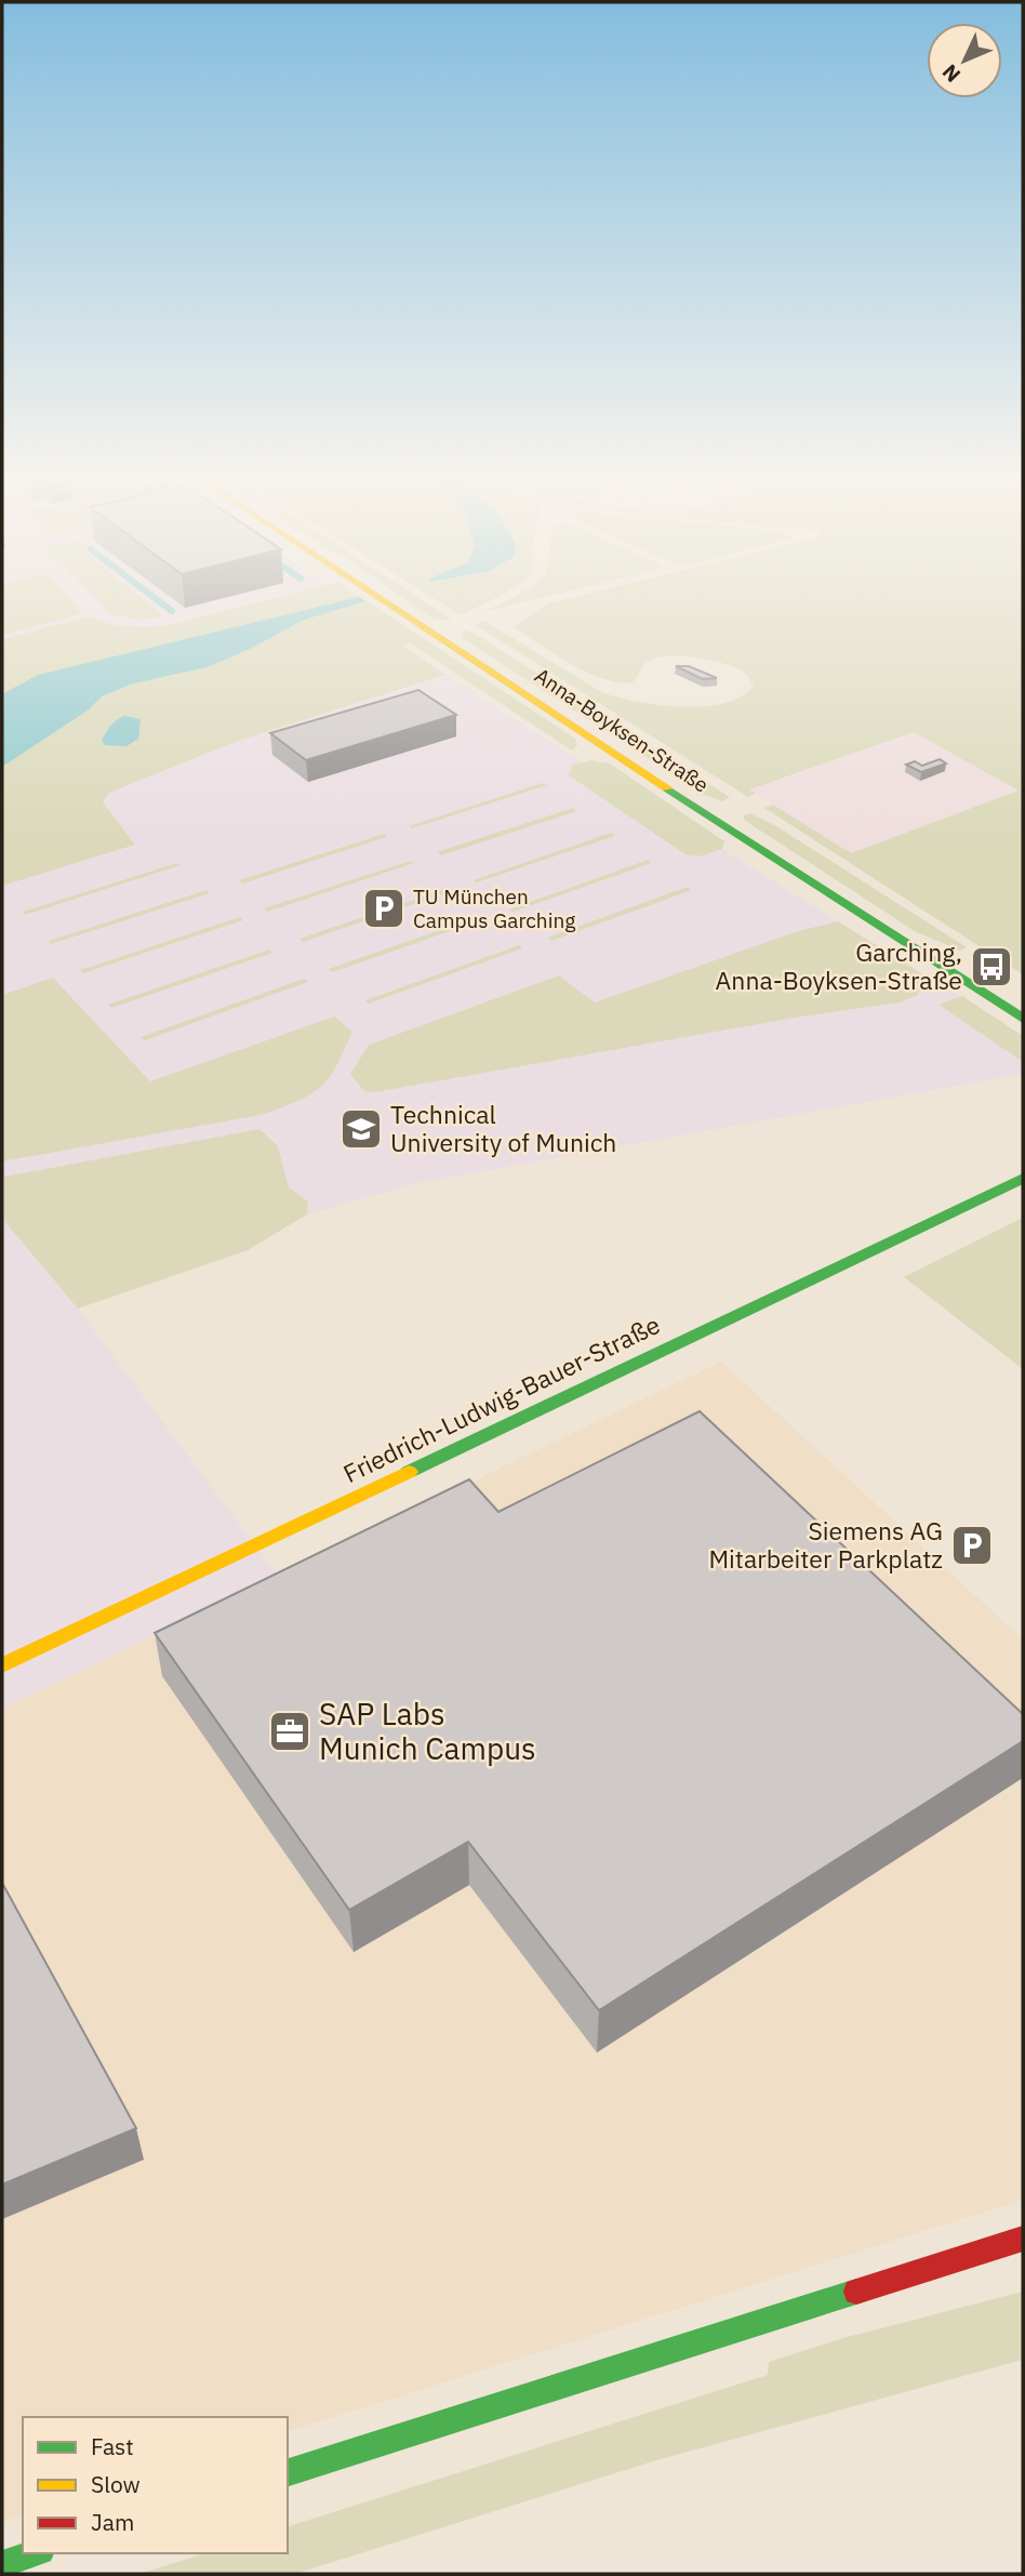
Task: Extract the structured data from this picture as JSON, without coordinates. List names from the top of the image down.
{
  "streets": {
    "street": ["Anna-Boyksen-Straße", "Friedrich-Ludwig-Bauer-Straße"]
  },
  "places": {
    "parking": ["TU München Campus Garching", "Siemens AG Mitarbeiter Parkplatz"],
    "bus stop": ["Garching, Anna-Boyksen-Straße"],
    "school or university": ["Technical University of Munich"],
    "office": ["SAP Labs Munich Campus"]
  },
  "legend": ["Fast", "Slow", "Jam"],
  "north": "bottom left"
}
